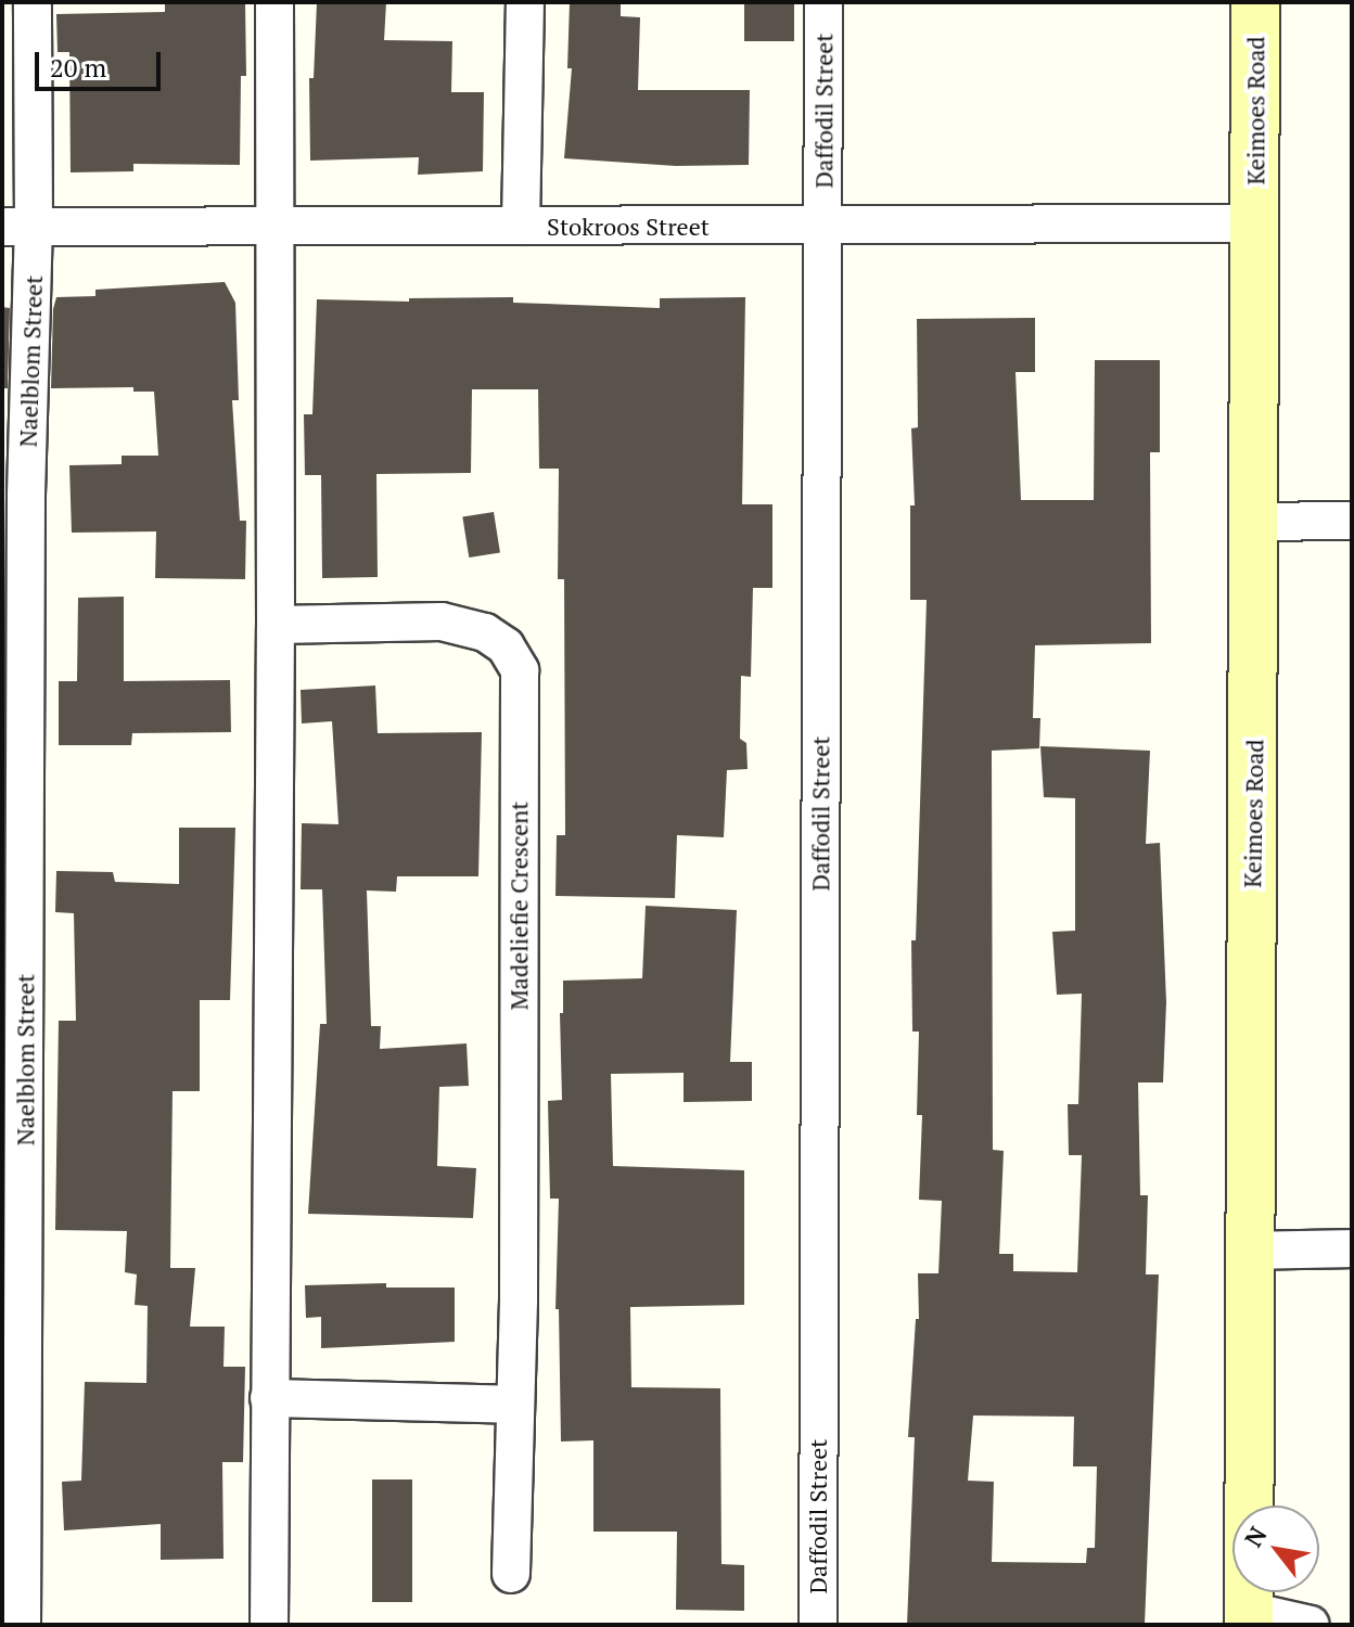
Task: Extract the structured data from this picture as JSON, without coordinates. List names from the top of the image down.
{
  "streets": {
    "street": [
      "Daffodil Street",
      "Keimoes Road",
      "Stokroos Street",
      "Naelblom Street",
      "Madeliefie Crescent"
    ]
  },
  "crossings": [
    ["Daffodil Street", "Stokroos Street"],
    ["Keimoes Road", "Stokroos Street"],
    ["Stokroos Street", "Naelblom Street"]
  ],
  "scale_bar": "20 m",
  "north": "top left"
}
